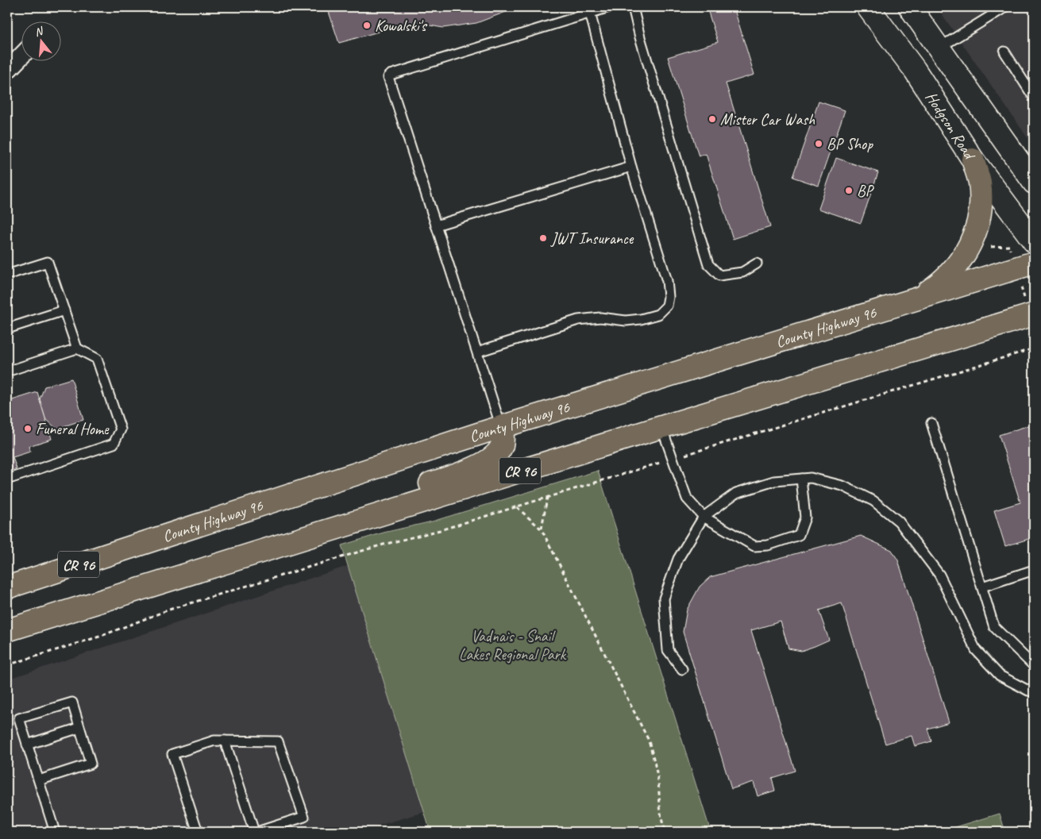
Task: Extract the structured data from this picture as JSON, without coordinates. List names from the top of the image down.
{
  "streets": {
    "main road": ["Hodgson Road", "County Highway 96", "CR 96"]
  },
  "parks": ["Vadnais - Snail Lakes Regional Park"],
  "places": [
    "Kowalski's",
    "Mister Car Wash",
    "BP Shop",
    "BP",
    "JWT Insurance",
    "Funeral Home"
  ],
  "north": "top"
}
